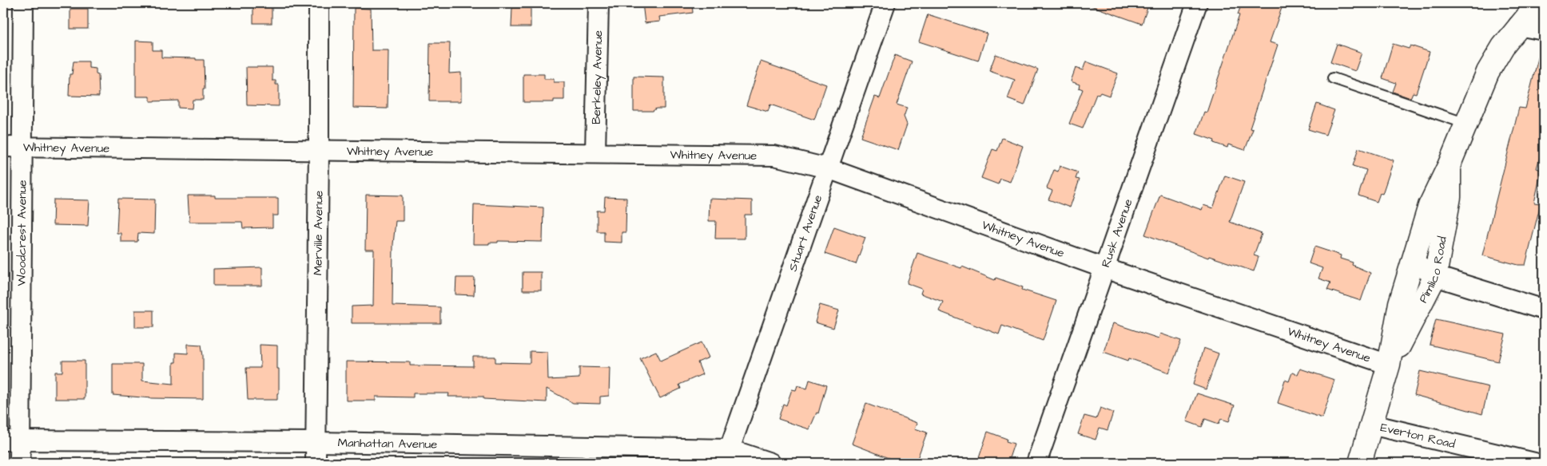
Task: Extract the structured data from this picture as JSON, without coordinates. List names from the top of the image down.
{
  "streets": {
    "street": [
      "Berkeley Avenue",
      "Whitney Avenue",
      "Woodcrest Avenue",
      "Merville Avenue",
      "Stuart Avenue",
      "Rusk Avenue",
      "Pimlico Road",
      "Everton Road",
      "Manhattan Avenue"
    ]
  },
  "crossings": [
    ["Berkeley Avenue", "Whitney Avenue"],
    ["Whitney Avenue", "Woodcrest Avenue"],
    ["Whitney Avenue", "Merville Avenue"],
    ["Whitney Avenue", "Stuart Avenue"],
    ["Whitney Avenue", "Rusk Avenue"],
    ["Whitney Avenue", "Pimlico Road"],
    ["Woodcrest Avenue", "Manhattan Avenue"],
    ["Merville Avenue", "Manhattan Avenue"],
    ["Stuart Avenue", "Manhattan Avenue"],
    ["Pimlico Road", "Everton Road"]
  ]
}
